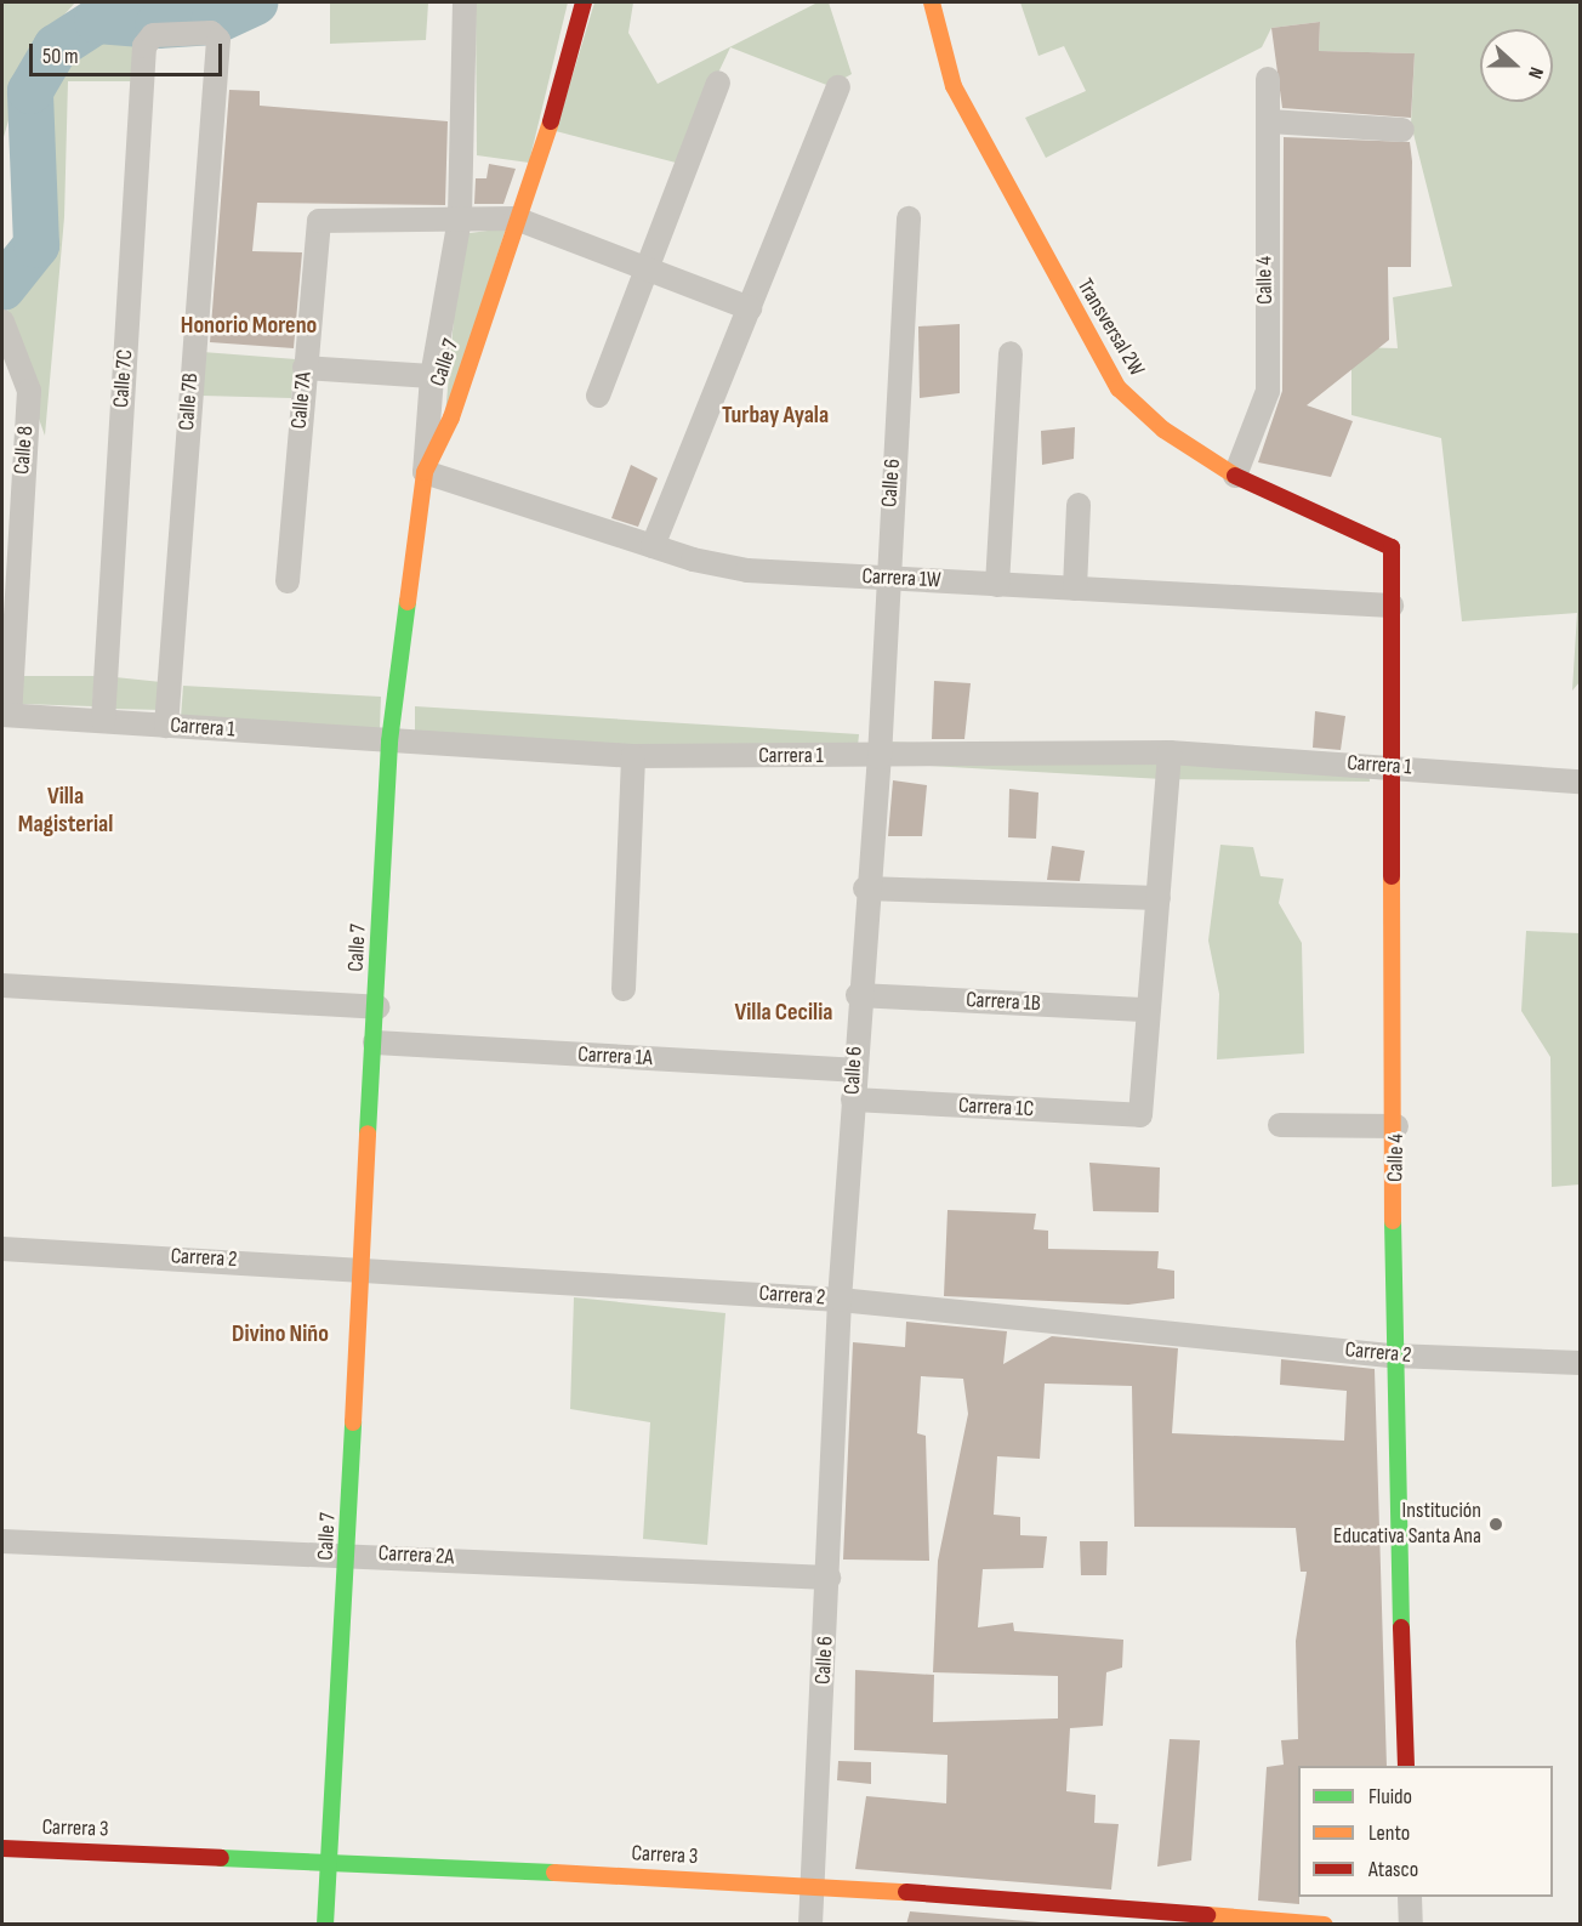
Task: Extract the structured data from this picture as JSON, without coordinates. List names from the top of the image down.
{
  "streets": {
    "street": [
      "Calle 4",
      "Transversal 2W",
      "Calle 7",
      "Calle 7C",
      "Calle 7A",
      "Calle 7B",
      "Calle 8",
      "Calle 6",
      "Carrera 1W",
      "Carrera 1",
      "Carrera 1B",
      "Carrera 1A",
      "Carrera 1C",
      "Carrera 2",
      "Carrera 2A",
      "Carrera 3"
    ]
  },
  "crossings": [
    ["Calle 4", "Transversal 2W"],
    ["Calle 4", "Carrera 1W"],
    ["Calle 4", "Carrera 1"],
    ["Calle 4", "Carrera 2"],
    ["Calle 7", "Carrera 1W"],
    ["Calle 7", "Carrera 1"],
    ["Calle 7", "Carrera 1A"],
    ["Calle 7", "Carrera 2"],
    ["Calle 7", "Carrera 2A"],
    ["Calle 7", "Carrera 3"],
    ["Calle 7C", "Calle 7B"],
    ["Calle 7C", "Carrera 1"],
    ["Calle 7B", "Carrera 1"],
    ["Calle 8", "Carrera 1"],
    ["Calle 6", "Carrera 1W"],
    ["Calle 6", "Carrera 1"],
    ["Calle 6", "Carrera 1B"],
    ["Calle 6", "Carrera 1A"],
    ["Calle 6", "Carrera 1C"],
    ["Calle 6", "Carrera 2"],
    ["Calle 6", "Carrera 2A"],
    ["Calle 6", "Carrera 3"],
    ["Carrera 1B", "Carrera 1C"]
  ],
  "districts": [
    "Honorio Moreno",
    "Turbay Ayala",
    "Villa Magisterial",
    "Villa Cecilia",
    "Divino Niño"
  ],
  "places": ["Institución Educativa Santa Ana"],
  "legend": ["Fluido", "Lento", "Atasco"],
  "scale_bar": "50 m",
  "north": "right"
}
